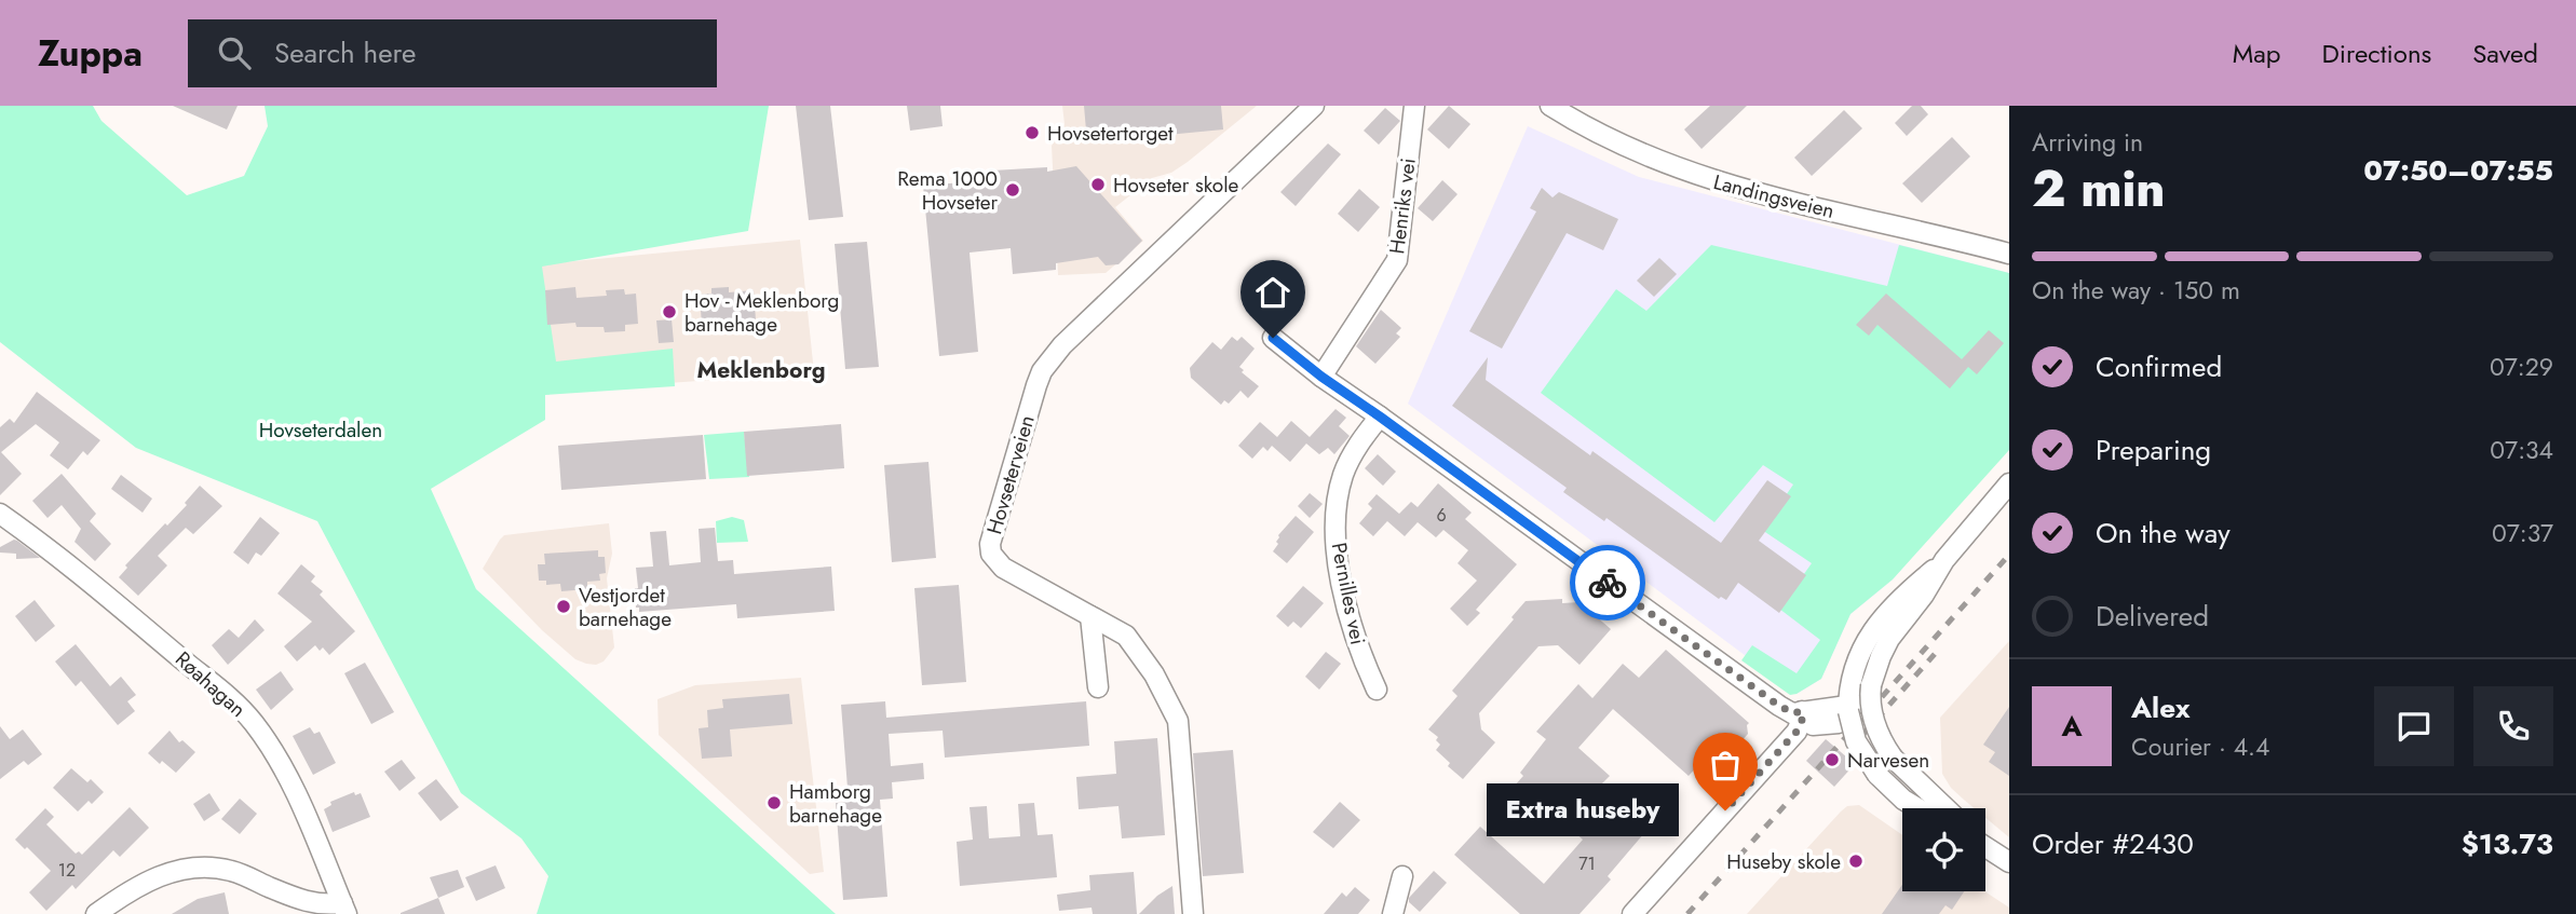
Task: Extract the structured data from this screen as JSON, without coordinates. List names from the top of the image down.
{
  "streets": {
    "street": [
      "Landingsveien",
      "Henriks vei",
      "Hovseterveien",
      "Pernilles vei",
      "Røahagan"
    ]
  },
  "districts": ["Meklenborg"],
  "parks": ["Hovseterdalen"],
  "places": [
    "Hovsetertorget",
    "Hovseter skole",
    "Rema 1000 Hovseter",
    "Hov - Meklenborg barnehage",
    "Vestjordet barnehage",
    "Narvesen",
    "Hamborg barnehage",
    "Extra huseby",
    "Huseby skole"
  ],
  "house_numbers": ["6", "71", "12"],
  "page": {
    "header": "Zuppa",
    "search": "Search here",
    "nav": ["Map", "Directions", "Saved"],
    "heading": ["2 min", "Arriving in", "07:50–07:55"],
    "panel": [
      "Alex",
      "Courier · 4.4",
      "Order #2430",
      "$13.73"
    ],
    "bar": "On the way · 150 m",
    "list": [
      ["Confirmed", "07:29"],
      ["Preparing", "07:34"],
      ["On the way", "07:37"],
      "Delivered"
    ],
    "round": "A",
    "bubble": "Extra huseby"
  }
}
